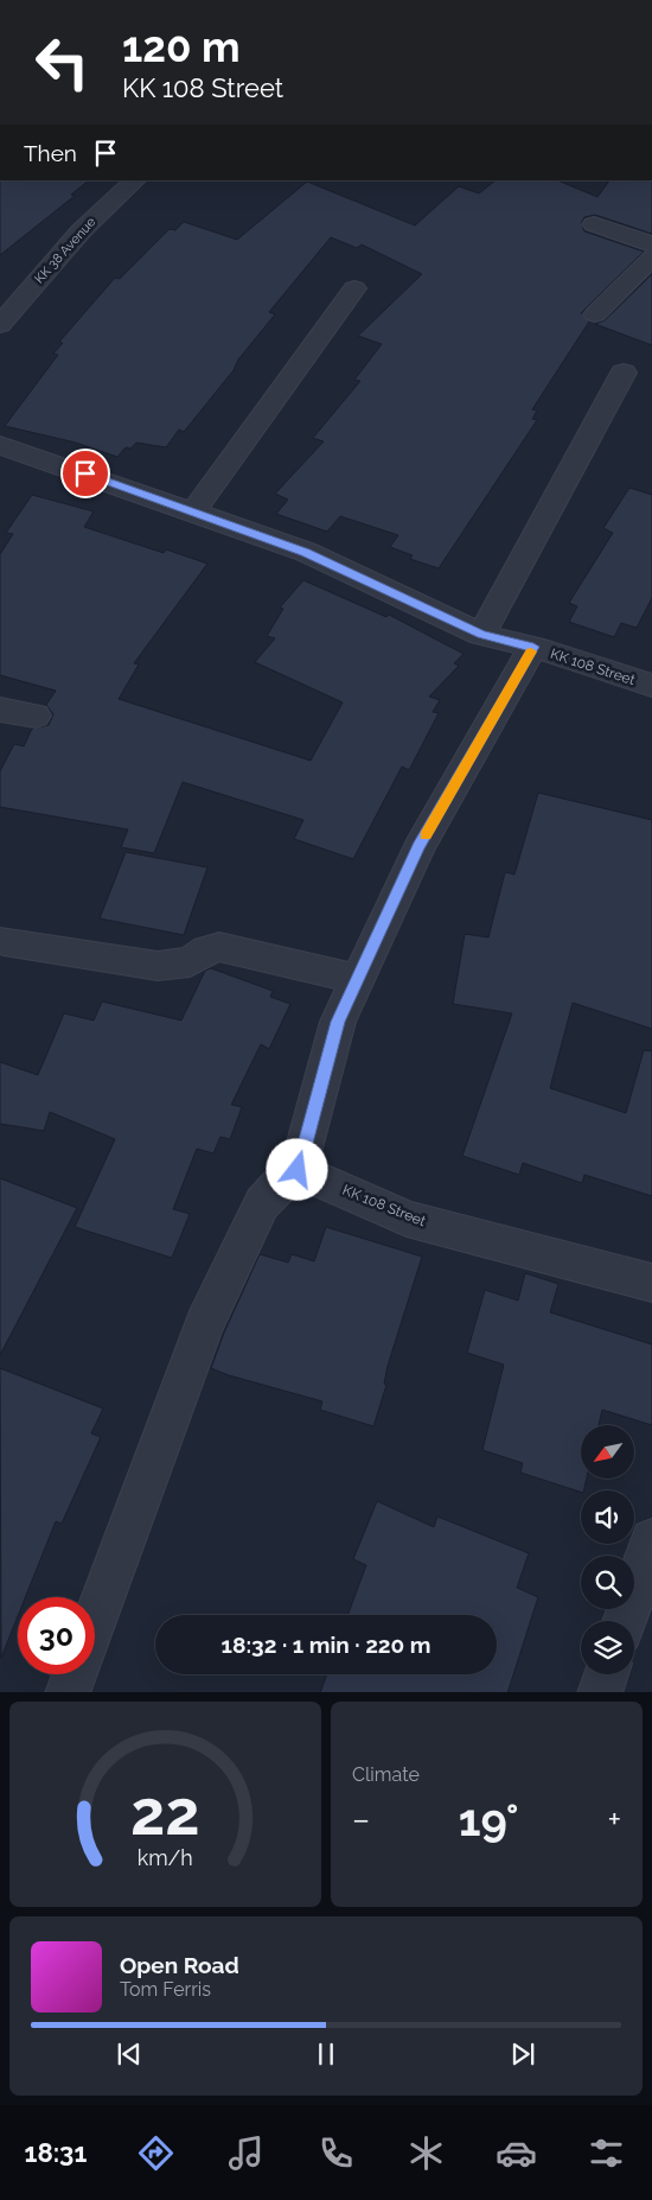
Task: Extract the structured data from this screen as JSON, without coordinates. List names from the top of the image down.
{
  "streets": {
    "street": ["KK 38 Avenue", "KK 108 Street"]
  },
  "north": "bottom left",
  "page": {
    "turn": ["120 m", "KK 108 Street"],
    "then": "Then",
    "limit": "30",
    "trip": "18:32 · 1 min · 220 m",
    "tile": "Climate",
    "heat": ["−", "19°", "+"],
    "song": ["Open Road", "Tom Ferris"],
    "tabs": "18:31",
    "gauge": ["22", "km/h"]
  }
}
